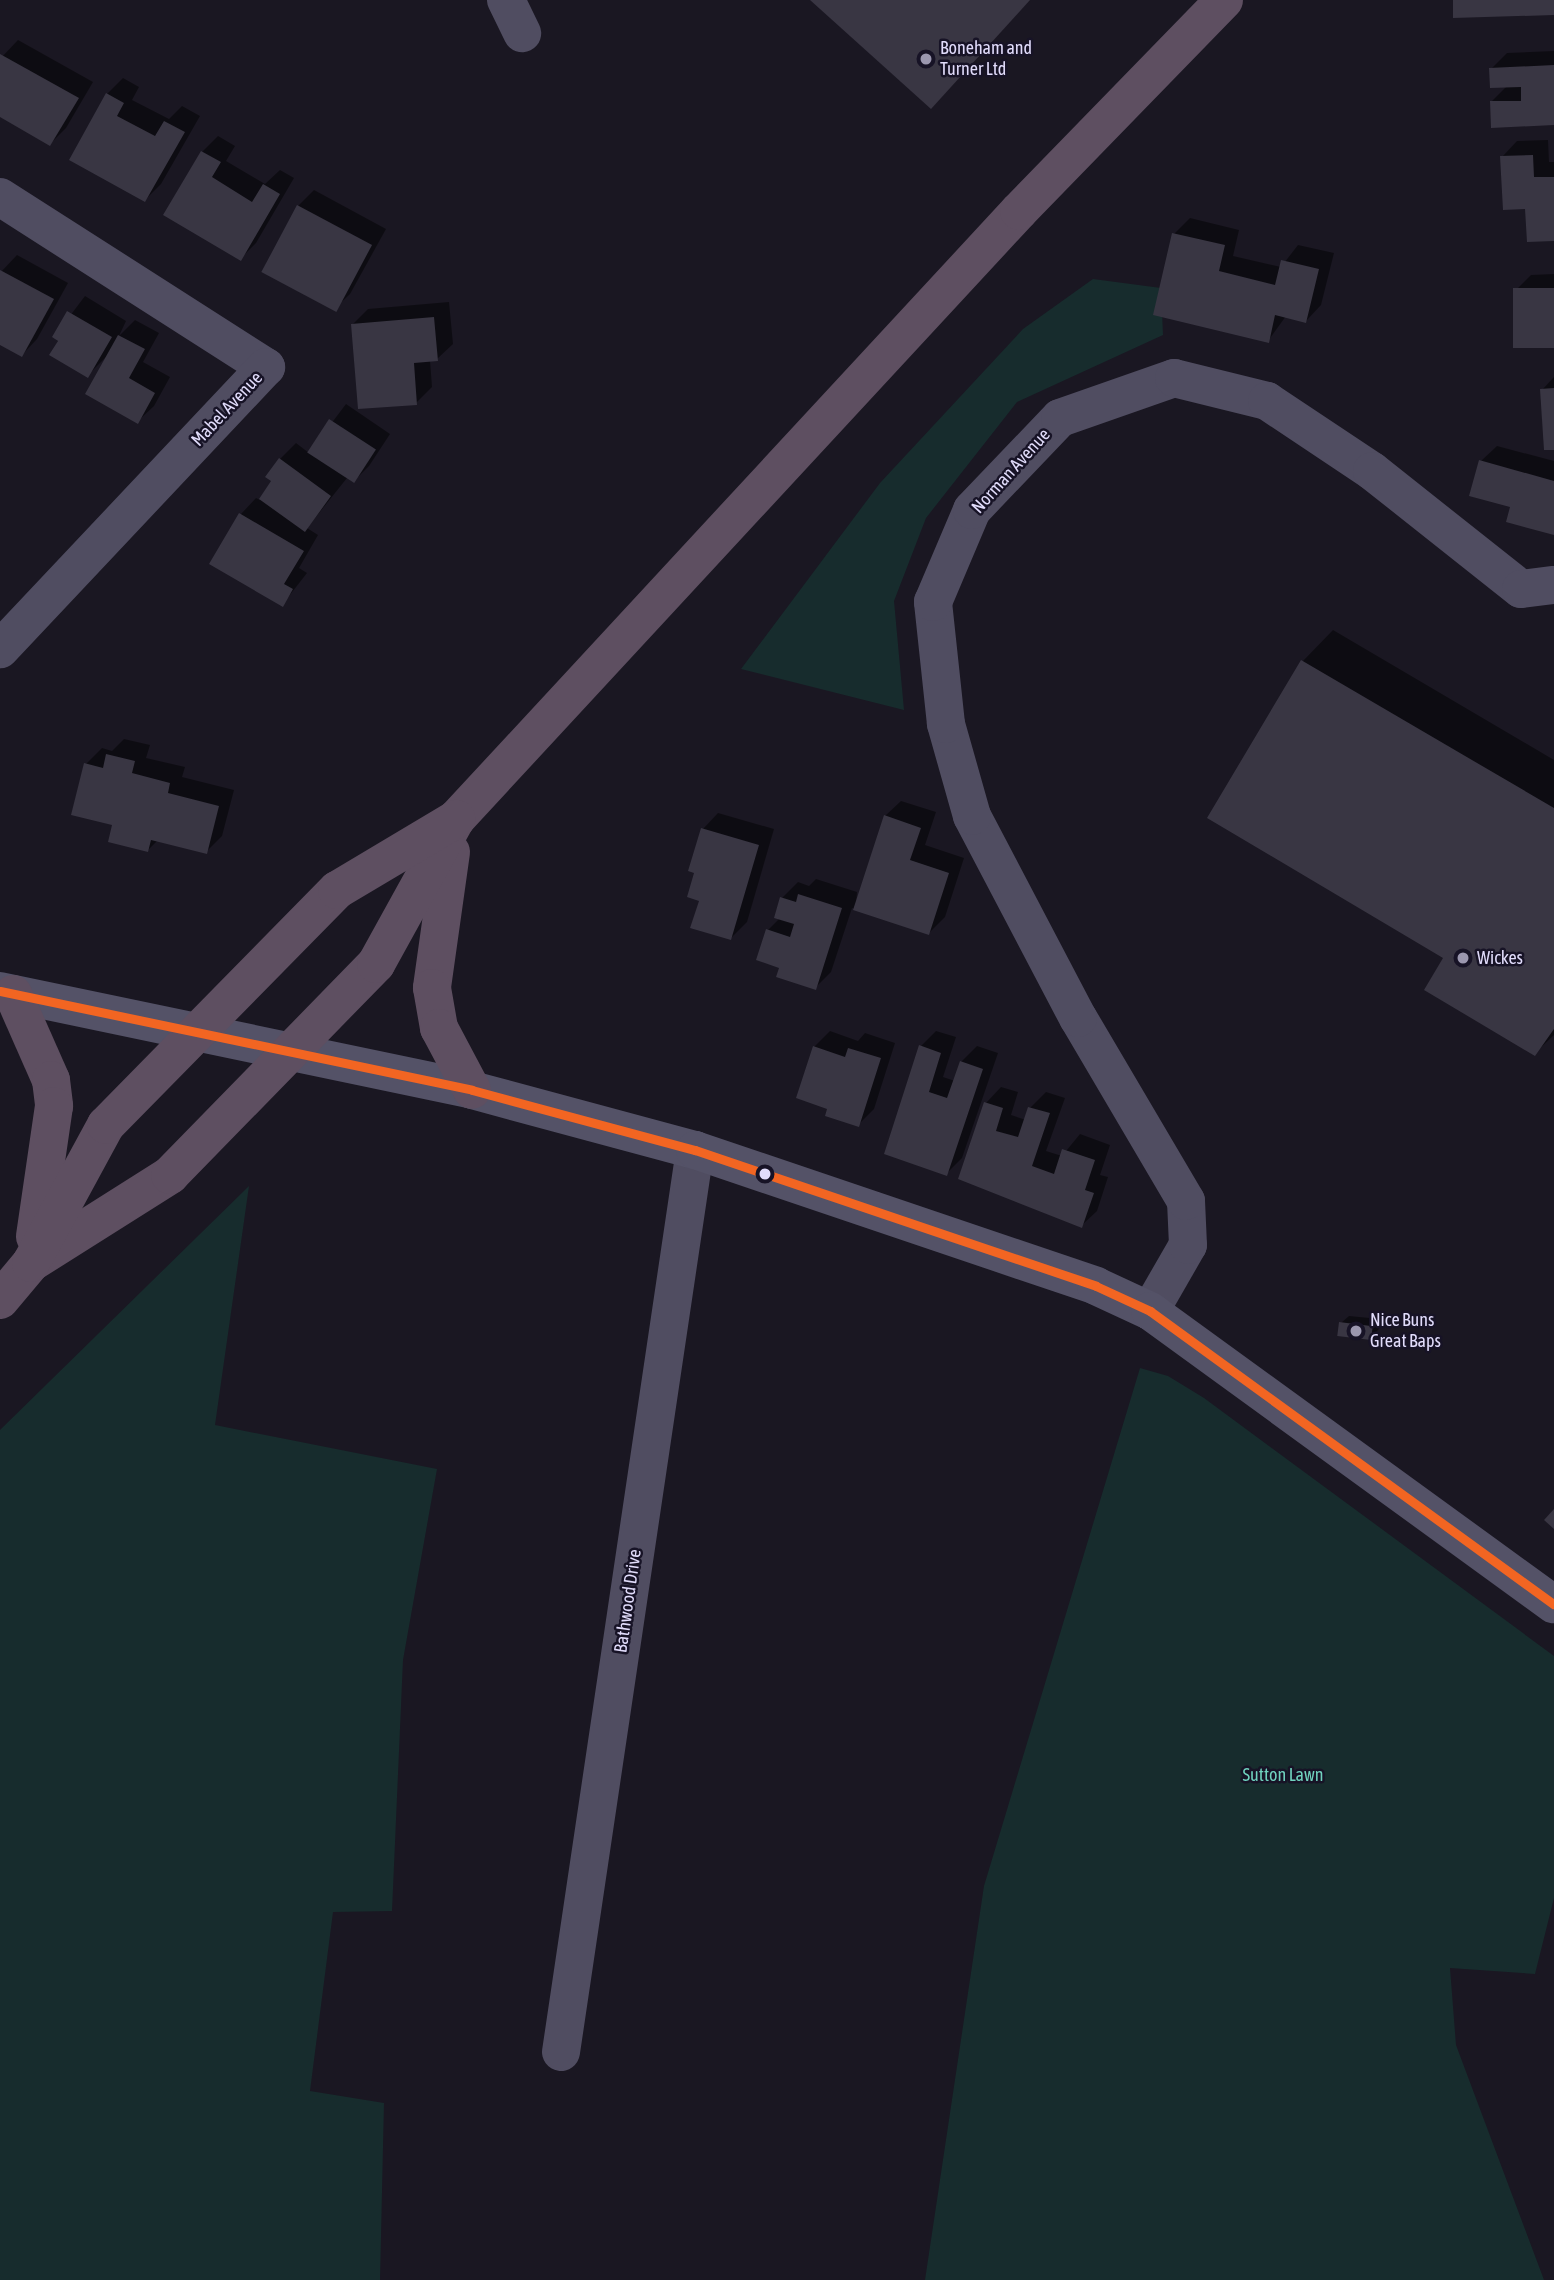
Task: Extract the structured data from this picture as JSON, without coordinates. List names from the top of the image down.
{
  "streets": {
    "street": ["Mabel Avenue", "Norman Avenue", "Bathwood Drive"]
  },
  "parks": ["Sutton Lawn"],
  "places": ["Boneham and Turner Ltd", "Wickes", "Nice Buns Great Baps"]
}
